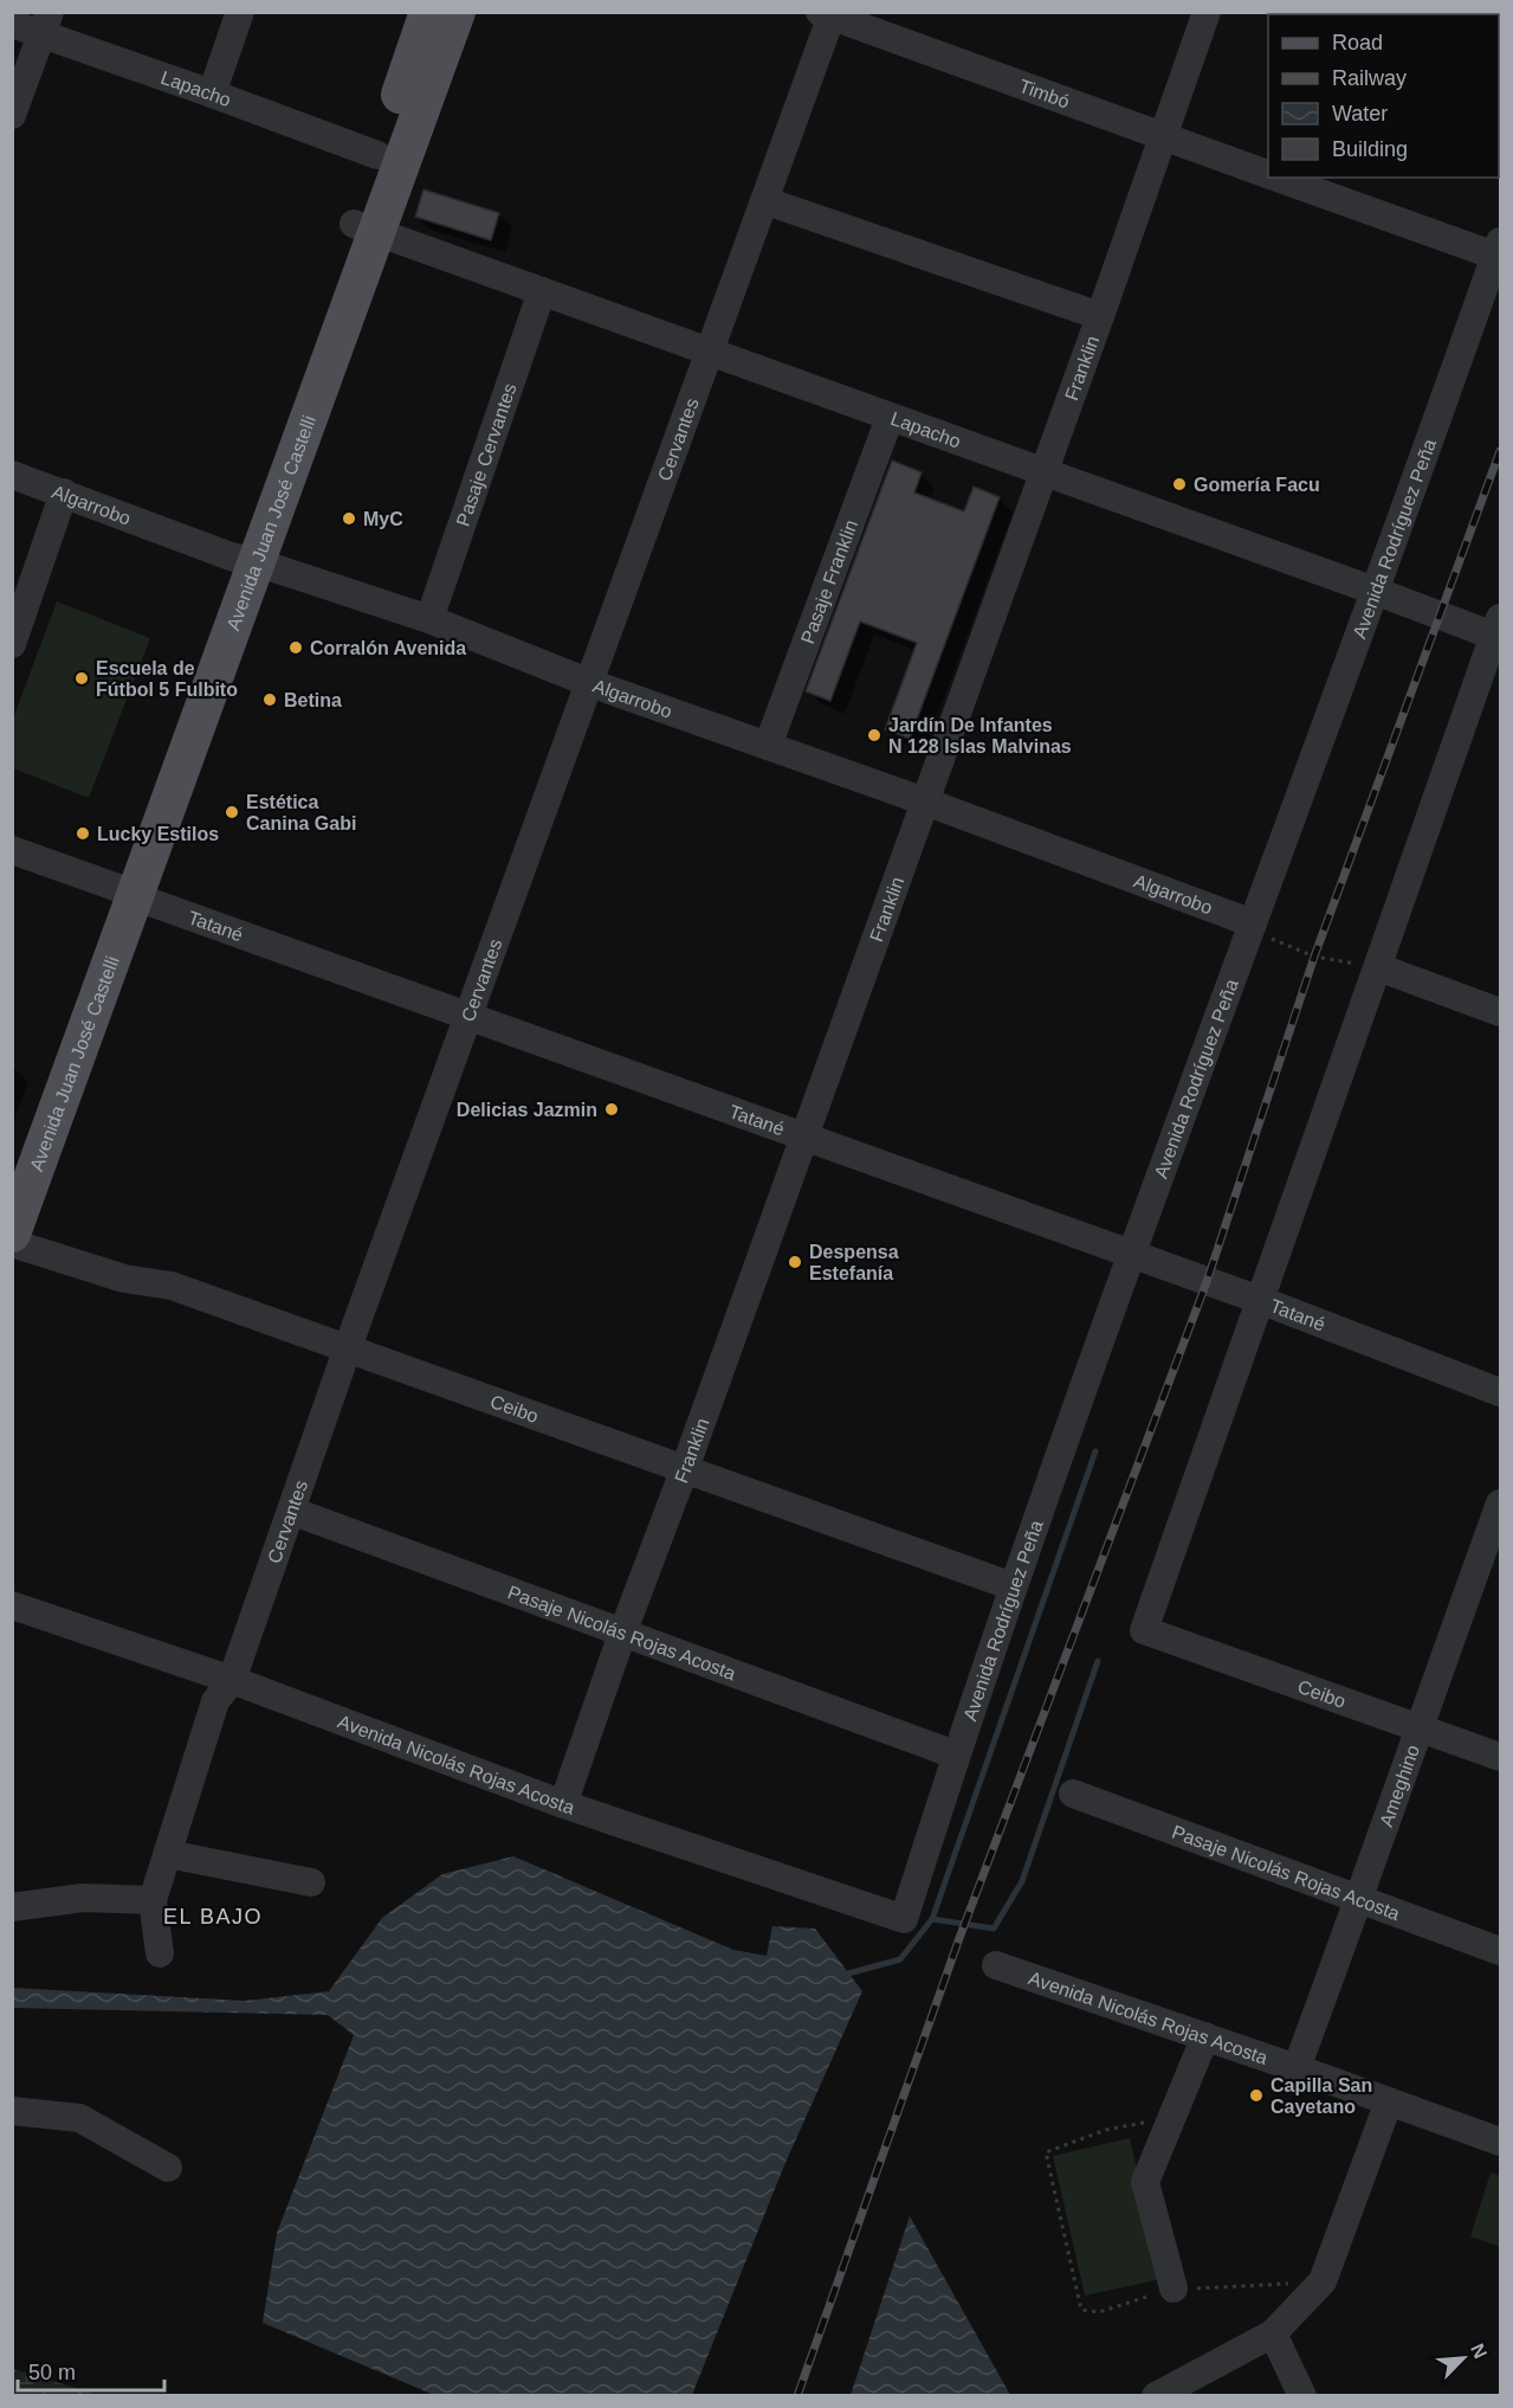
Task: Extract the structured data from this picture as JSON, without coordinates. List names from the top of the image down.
{
  "streets": {
    "main road": ["Avenida Juan José Castelli"],
    "street": [
      "Lapacho",
      "Timbó",
      "Franklin",
      "Cervantes",
      "Pasaje Cervantes",
      "Algarrobo",
      "Avenida Rodríguez Peña",
      "Pasaje Franklin",
      "Tatané",
      "Ceibo",
      "Pasaje Nicolás Rojas Acosta",
      "Avenida Nicolás Rojas Acosta",
      "Ameghino"
    ]
  },
  "crossings": [
    ["Lapacho", "Franklin"],
    ["Lapacho", "Cervantes"],
    ["Lapacho", "Pasaje Cervantes"],
    ["Lapacho", "Avenida Juan José Castelli"],
    ["Lapacho", "Avenida Rodríguez Peña"],
    ["Lapacho", "Pasaje Franklin"],
    ["Timbó", "Franklin"],
    ["Timbó", "Cervantes"],
    ["Timbó", "Avenida Rodríguez Peña"],
    ["Franklin", "Algarrobo"],
    ["Franklin", "Tatané"],
    ["Franklin", "Ceibo"],
    ["Franklin", "Pasaje Nicolás Rojas Acosta"],
    ["Franklin", "Avenida Nicolás Rojas Acosta"],
    ["Cervantes", "Algarrobo"],
    ["Cervantes", "Tatané"],
    ["Cervantes", "Ceibo"],
    ["Cervantes", "Pasaje Nicolás Rojas Acosta"],
    ["Cervantes", "Avenida Nicolás Rojas Acosta"],
    ["Pasaje Cervantes", "Algarrobo"],
    ["Algarrobo", "Avenida Juan José Castelli"],
    ["Algarrobo", "Avenida Rodríguez Peña"],
    ["Algarrobo", "Pasaje Franklin"],
    ["Avenida Juan José Castelli", "Tatané"],
    ["Avenida Rodríguez Peña", "Tatané"],
    ["Avenida Rodríguez Peña", "Ceibo"],
    ["Avenida Rodríguez Peña", "Pasaje Nicolás Rojas Acosta"],
    ["Avenida Rodríguez Peña", "Avenida Nicolás Rojas Acosta"],
    ["Tatané", "Ceibo"],
    ["Ceibo", "Ameghino"],
    ["Pasaje Nicolás Rojas Acosta", "Ameghino"],
    ["Avenida Nicolás Rojas Acosta", "Ameghino"]
  ],
  "districts": ["EL BAJO"],
  "places": [
    "Gomería Facu",
    "MyC",
    "Corralón Avenida",
    "Escuela de Fútbol 5 Fulbito",
    "Betina",
    "Jardín De Infantes N 128 Islas Malvinas",
    "Estética Canina Gabi",
    "Lucky Estilos",
    "Delicias Jazmin",
    "Despensa Estefanía",
    "Capilla San Cayetano"
  ],
  "legend": [
    "Road",
    "Railway",
    "Water",
    "Building"
  ],
  "scale_bar": "50 m",
  "north": "top right"
}
